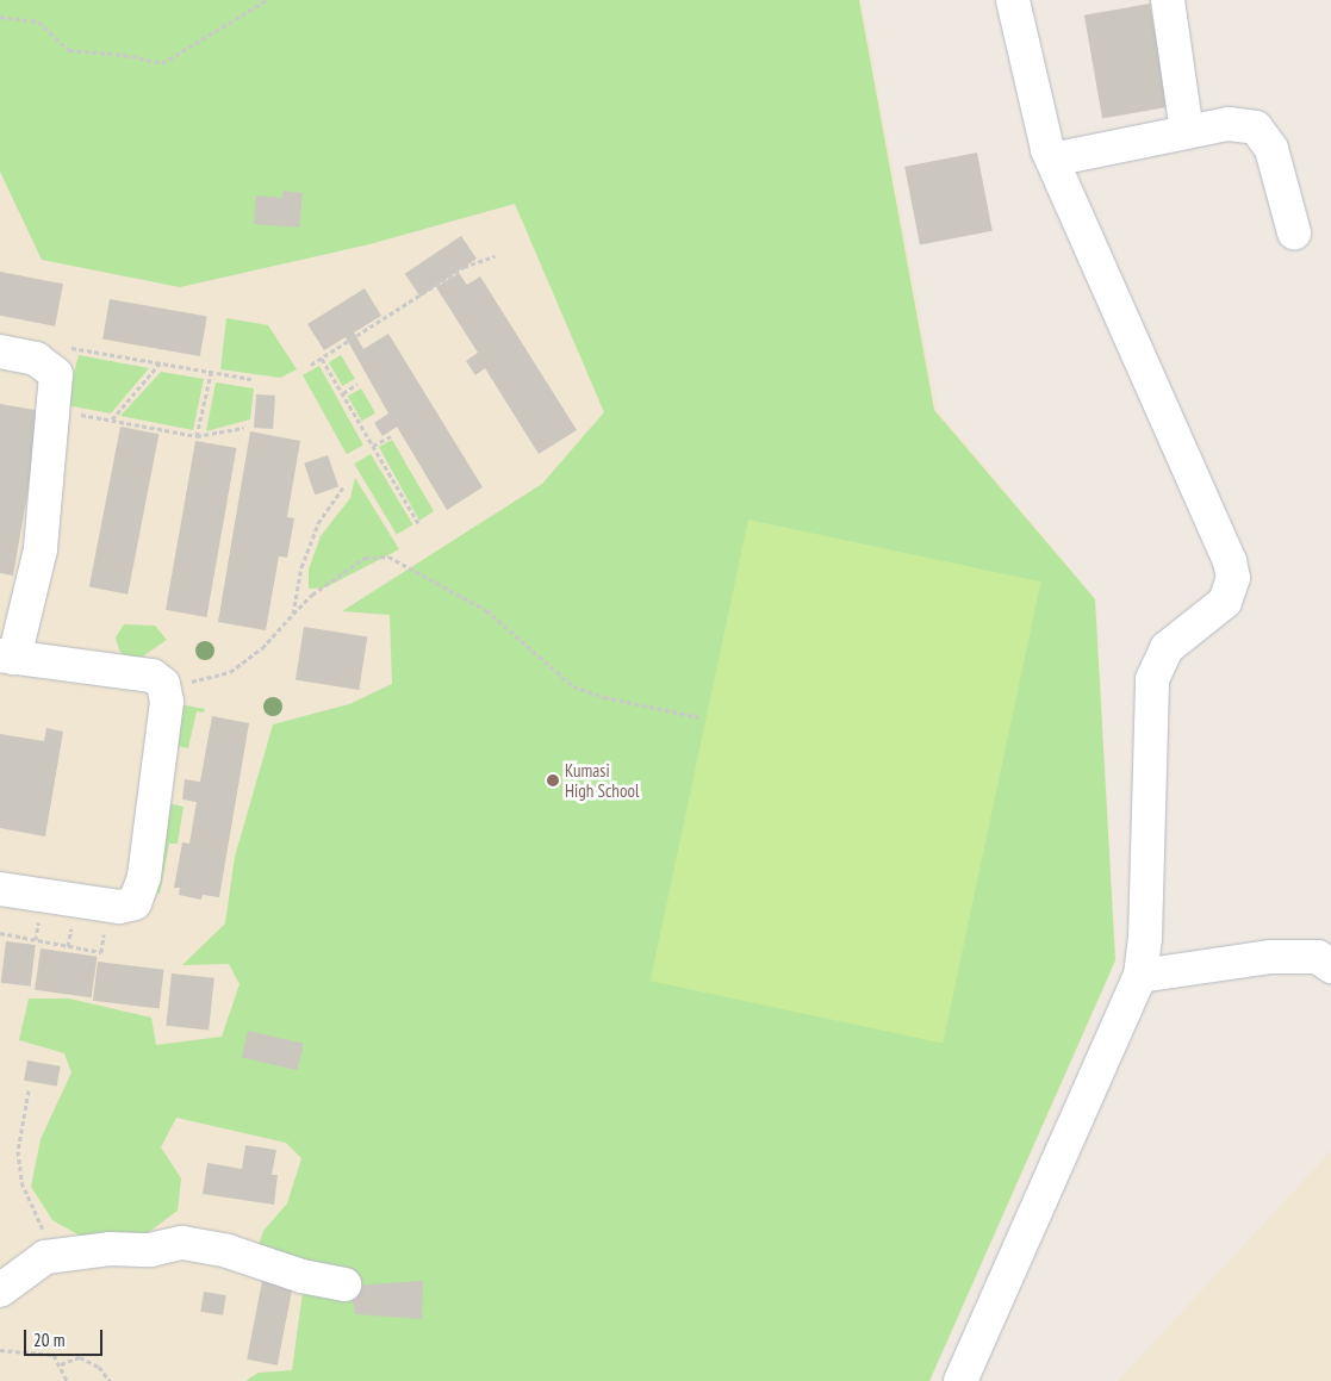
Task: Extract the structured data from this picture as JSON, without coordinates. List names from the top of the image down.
{
  "places": ["Kumasi High School"],
  "scale_bar": "20 m"
}
